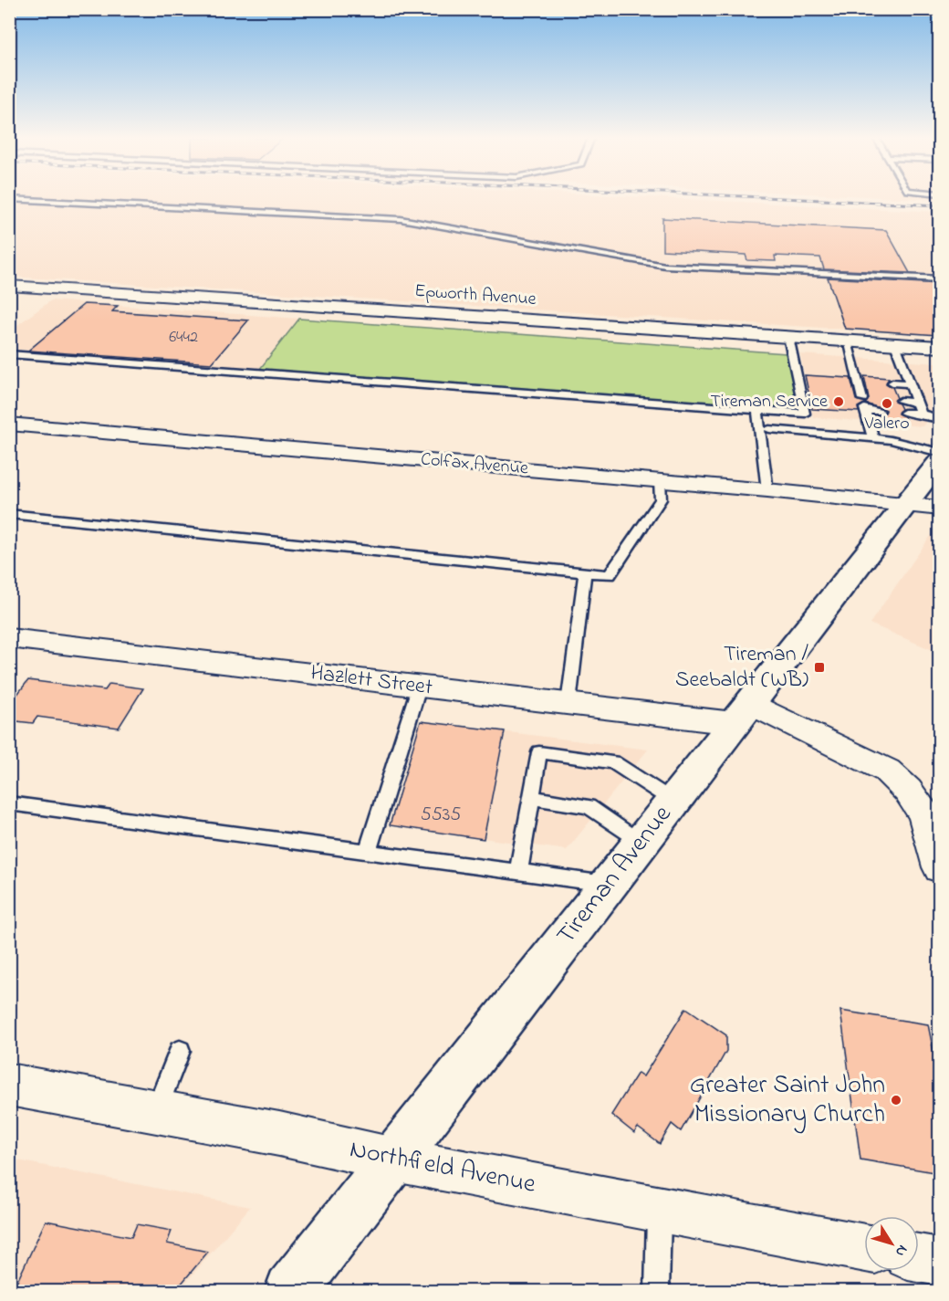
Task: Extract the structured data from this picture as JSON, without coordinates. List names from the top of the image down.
{
  "streets": {
    "street": [
      "Epworth Avenue",
      "Colfax Avenue",
      "Hazlett Street",
      "Tireman Avenue",
      "Northfield Avenue"
    ]
  },
  "crossings": [
    ["Colfax Avenue", "Tireman Avenue"],
    ["Hazlett Street", "Tireman Avenue"],
    ["Tireman Avenue", "Northfield Avenue"]
  ],
  "places": {
    "other": ["Tireman Service", "Valero", "Greater Saint John Missionary Church"],
    "transit": ["Tireman / Seebaldt (WB)"]
  },
  "house_numbers": ["6442", "5535"],
  "north": "bottom right"
}
